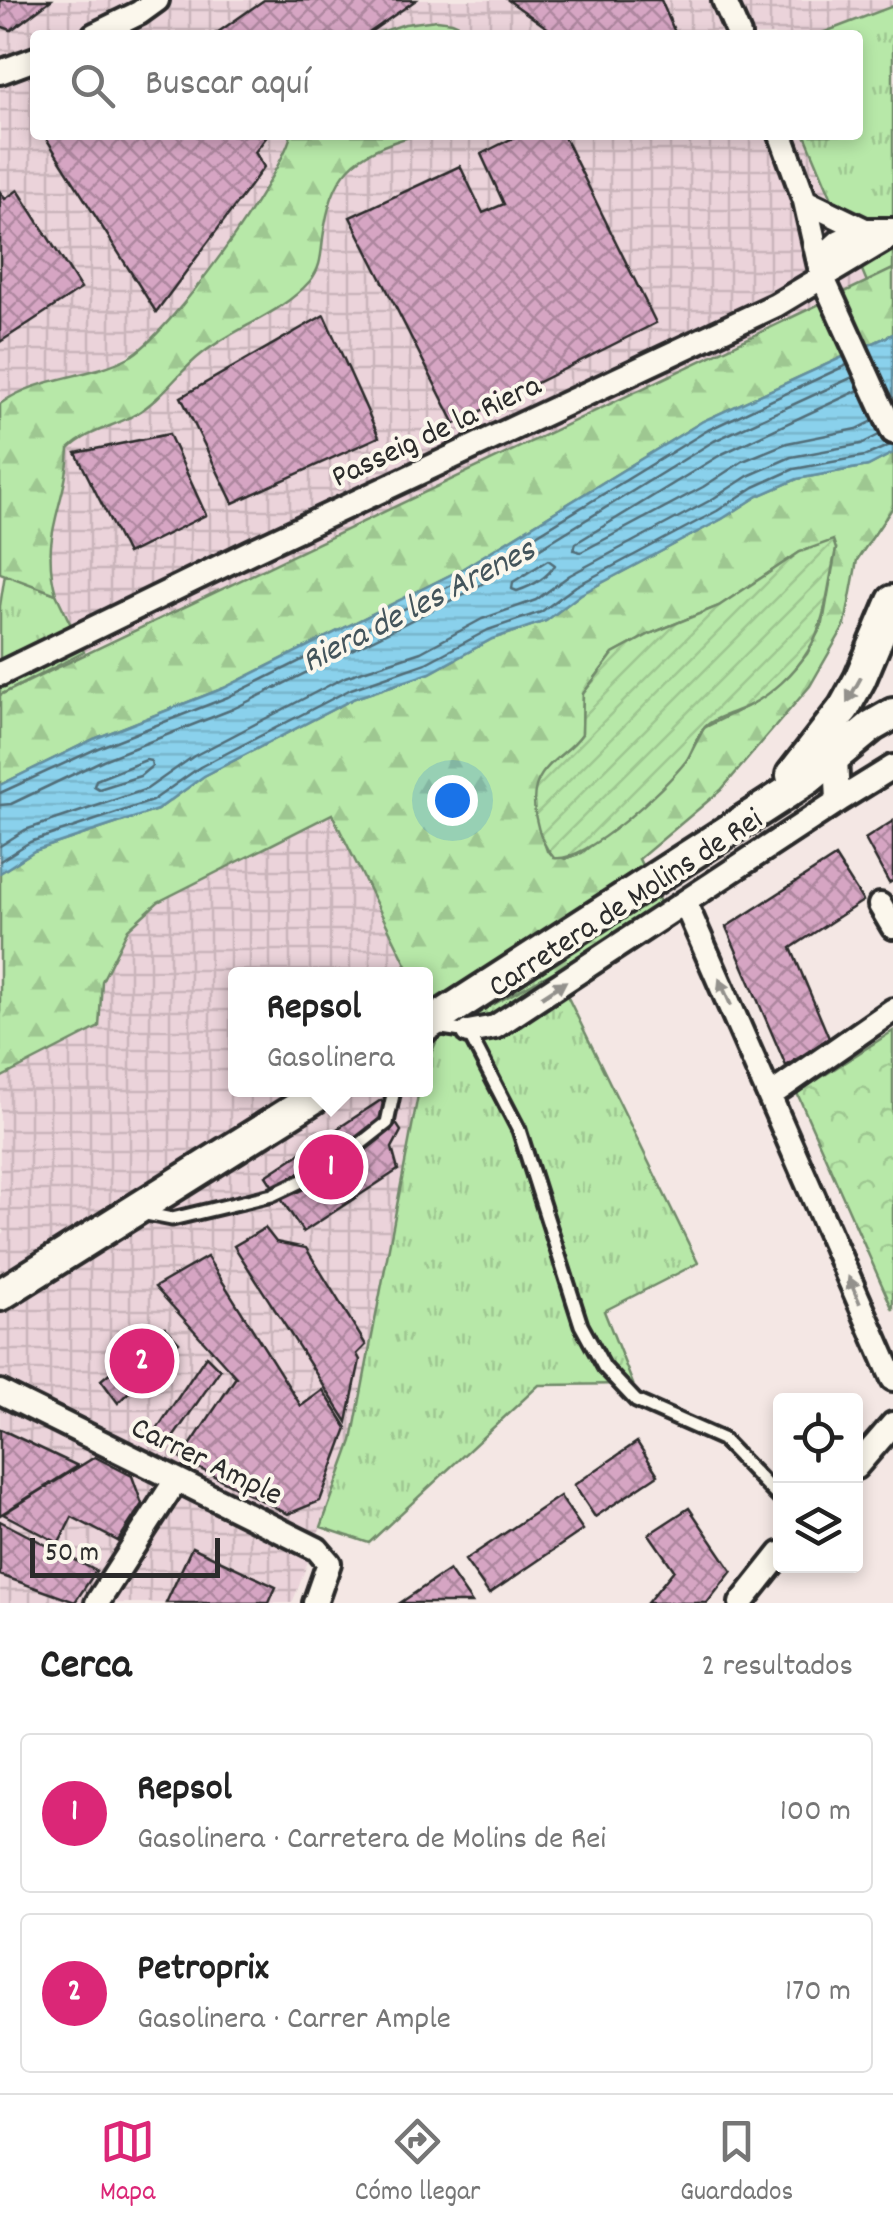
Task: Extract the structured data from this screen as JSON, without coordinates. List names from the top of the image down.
{
  "streets": {
    "main road": ["Carretera de Molins de Rei"],
    "street": ["Passeig de la Riera", "Carrer Ample"]
  },
  "water": ["Riera de les Arenes"],
  "scale_bar": "50 m",
  "page": {
    "search": "Buscar aquí",
    "popup": ["Repsol", "Gasolinera"],
    "pins": ["1", "2"],
    "scale": "50 m",
    "heading": ["Cerca", "2 resultados"],
    "list": [
      {
        "mark": "1",
        "name": "Repsol",
        "note": "Gasolinera · Carretera de Molins de Rei",
        "value": "100 m"
      },
      {
        "mark": "2",
        "name": "Petroprix",
        "note": "Gasolinera · Carrer Ample",
        "value": "170 m"
      }
    ],
    "nav": ["Mapa", "Cómo llegar", "Guardados"]
  }
}
